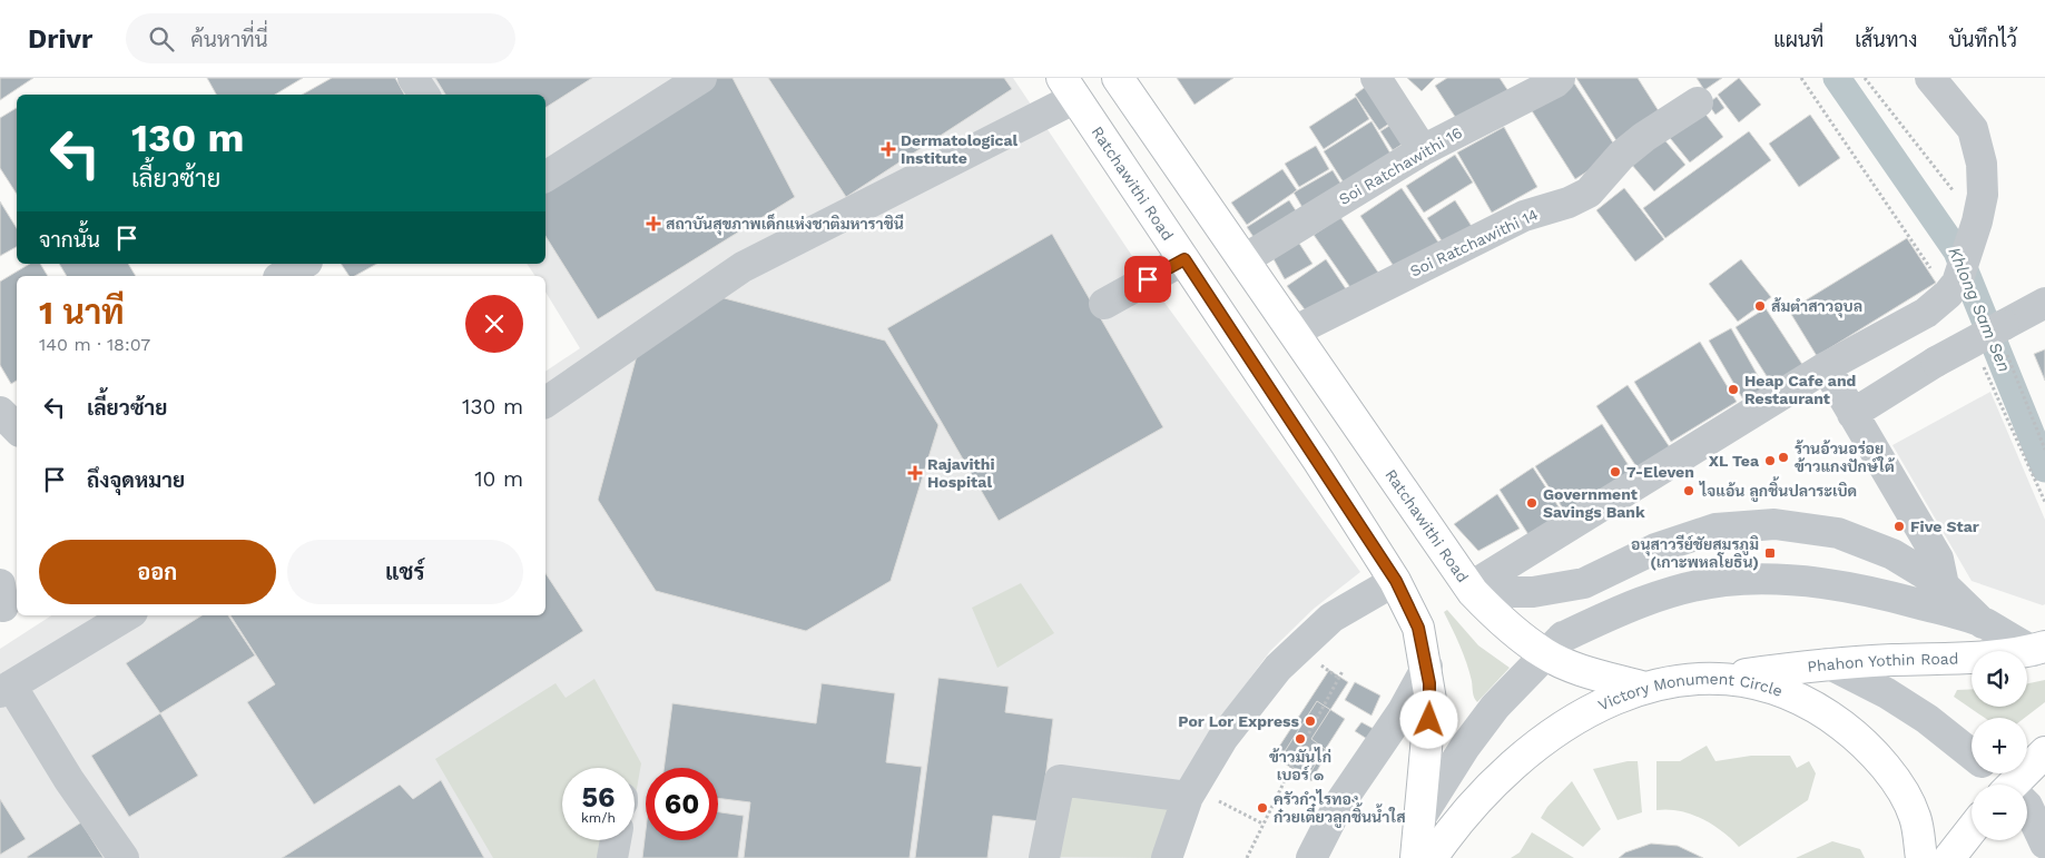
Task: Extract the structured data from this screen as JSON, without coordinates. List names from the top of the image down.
{
  "streets": {
    "main road": ["Ratchawithi Road", "Phahon Yothin Road", "Victory Monument Circle"],
    "street": ["Soi Ratchawithi 16", "Soi Ratchawithi 14"]
  },
  "crossings": [
    ["Soi Ratchawithi 16", "Ratchawithi Road"],
    ["Ratchawithi Road", "Soi Ratchawithi 14"],
    ["Ratchawithi Road", "Victory Monument Circle"],
    ["Phahon Yothin Road", "Victory Monument Circle"]
  ],
  "water": ["Khlong Sam Sen"],
  "places": {
    "health": ["Dermatological Institute", "สถาบันสุขภาพเด็กแห่งชาติมหาราชินี", "Rajavithi Hospital"],
    "other": [
      "ส้มตำสาวอุบล",
      "Heap Cafe and Restaurant",
      "ร้านอ้วนอร่อย ข้าวแกงปักษ์ใต้",
      "XL Tea",
      "7-Eleven",
      "ไจแอ้น ลูกชิ้นปลาระเบิด",
      "Government Savings Bank",
      "Five Star",
      "Por Lor Express",
      "ข้าวมันไก่ เบอร์ ๑",
      "ครัวกำไรทอง ก๋วยเตี๋ยวลูกชิ้นน้ำใส"
    ],
    "transit": ["อนุสาวรีย์ชัยสมรภูมิ (เกาะพหลโยธิน)"]
  },
  "page": {
    "header": "Drivr",
    "search": "ค้นหาที่นี่",
    "nav": ["แผนที่", "เส้นทาง", "บันทึกไว้"],
    "turn": ["130 m", "เลี้ยวซ้าย"],
    "then": "จากนั้น",
    "heading": ["1 นาที", "140 m · 18:07"],
    "list": [
      {
        "name": "เลี้ยวซ้าย",
        "value": "130 m"
      },
      {
        "name": "ถึงจุดหมาย",
        "value": "10 m"
      }
    ],
    "buttons": ["ออก", "แชร์"],
    "map_buttons": ["+", "−"],
    "speed": "56 km/h",
    "limit": "60"
  }
}
